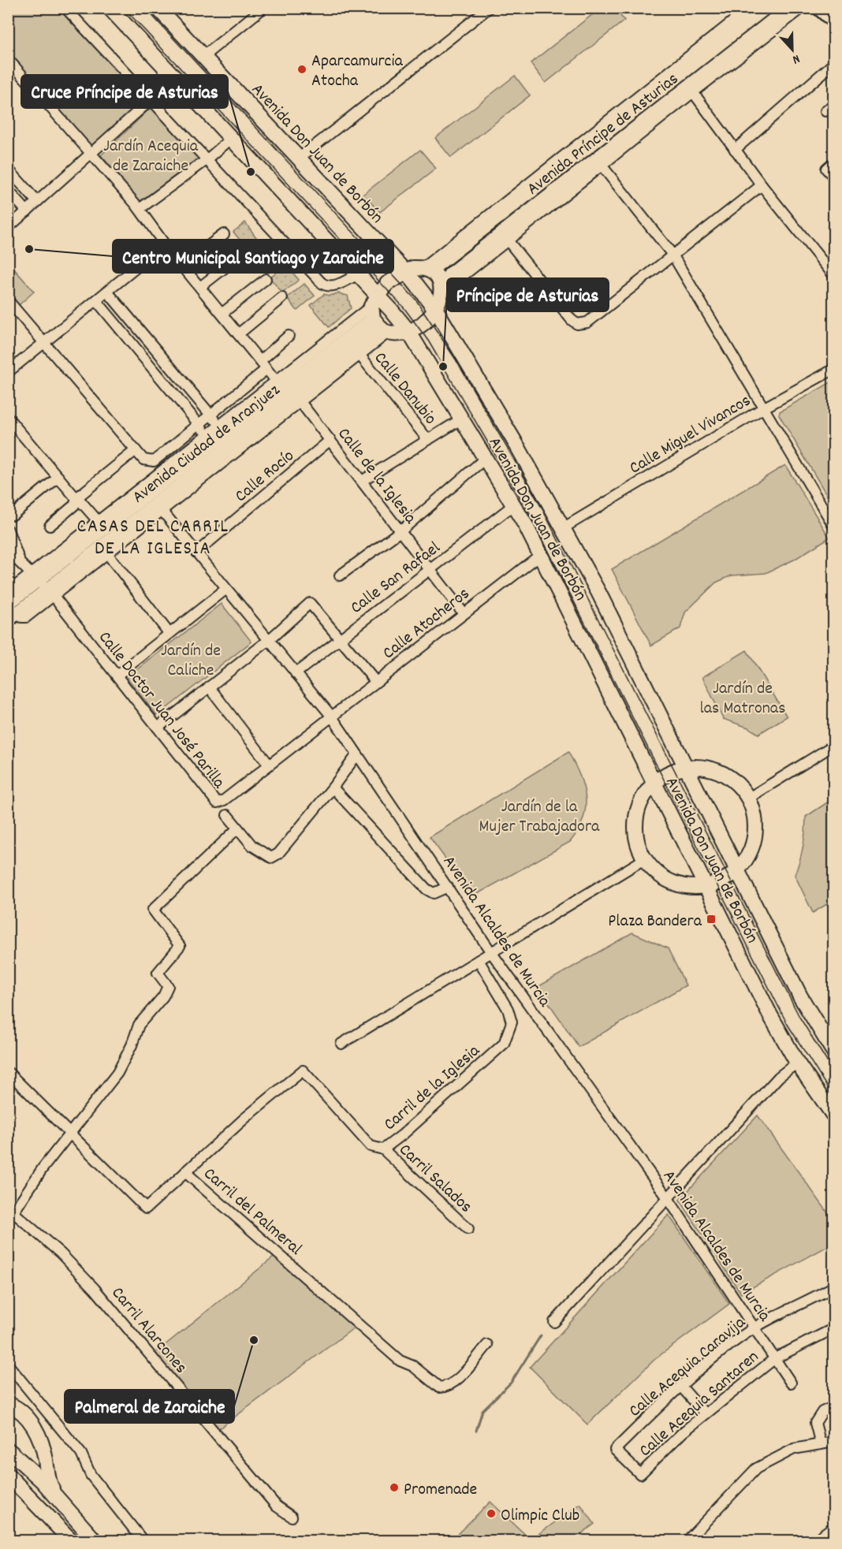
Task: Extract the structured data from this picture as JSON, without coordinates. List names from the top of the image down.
{
  "streets": {
    "main road": ["Avenida Príncipe de Asturias", "Avenida Don Juan de Borbón", "Avenida Ciudad de Aranjuez"],
    "street": [
      "Calle Danubio",
      "Calle Miguel Vivancos",
      "Calle Rocío",
      "Calle de la Iglesia",
      "Calle San Rafael",
      "Calle Atocheros",
      "Calle Doctor Juan José Parilla",
      "Avenida Alcaldes de Murcia",
      "Carril de la Iglesia",
      "Carril Salados",
      "Carril del Palmeral",
      "Carril Alarcones",
      "Calle Acequia Caravija",
      "Calle Acequia Santaren"
    ]
  },
  "crossings": [
    ["Avenida Don Juan de Borbón", "Calle Miguel Vivancos"],
    ["Avenida Don Juan de Borbón", "Avenida Ciudad de Aranjuez"],
    ["Avenida Don Juan de Borbón", "Calle San Rafael"],
    ["Avenida Don Juan de Borbón", "Calle Atocheros"],
    ["Avenida Ciudad de Aranjuez", "Calle Doctor Juan José Parilla"],
    ["Calle Rocío", "Calle de la Iglesia"],
    ["Calle Rocío", "Avenida Alcaldes de Murcia"],
    ["Calle de la Iglesia", "Calle San Rafael"],
    ["Calle de la Iglesia", "Calle Atocheros"],
    ["Calle San Rafael", "Avenida Alcaldes de Murcia"],
    ["Calle Atocheros", "Calle Doctor Juan José Parilla"],
    ["Calle Atocheros", "Avenida Alcaldes de Murcia"],
    ["Calle Doctor Juan José Parilla", "Avenida Alcaldes de Murcia"],
    ["Avenida Alcaldes de Murcia", "Calle Acequia Caravija"],
    ["Avenida Alcaldes de Murcia", "Calle Acequia Santaren"],
    ["Carril de la Iglesia", "Carril Salados"],
    ["Carril de la Iglesia", "Carril del Palmeral"],
    ["Carril del Palmeral", "Carril Alarcones"],
    ["Calle Acequia Caravija", "Calle Acequia Santaren"]
  ],
  "districts": ["CASAS DEL CARRIL DE LA IGLESIA"],
  "parks": [
    "Jardín Acequia de Zaraiche",
    "Jardín de Caliche",
    "Jardín de las Matronas",
    "Jardín de la Mujer Trabajadora"
  ],
  "places": {
    "other": [
      "Aparcamurcia Atocha",
      "Cruce Príncipe de Asturias",
      "Centro Municipal Santiago y Zaraiche",
      "Príncipe de Asturias",
      "Palmeral de Zaraiche",
      "Promenade",
      "Olimpic Club"
    ],
    "transit": ["Plaza Bandera"]
  },
  "north": "bottom"
}
